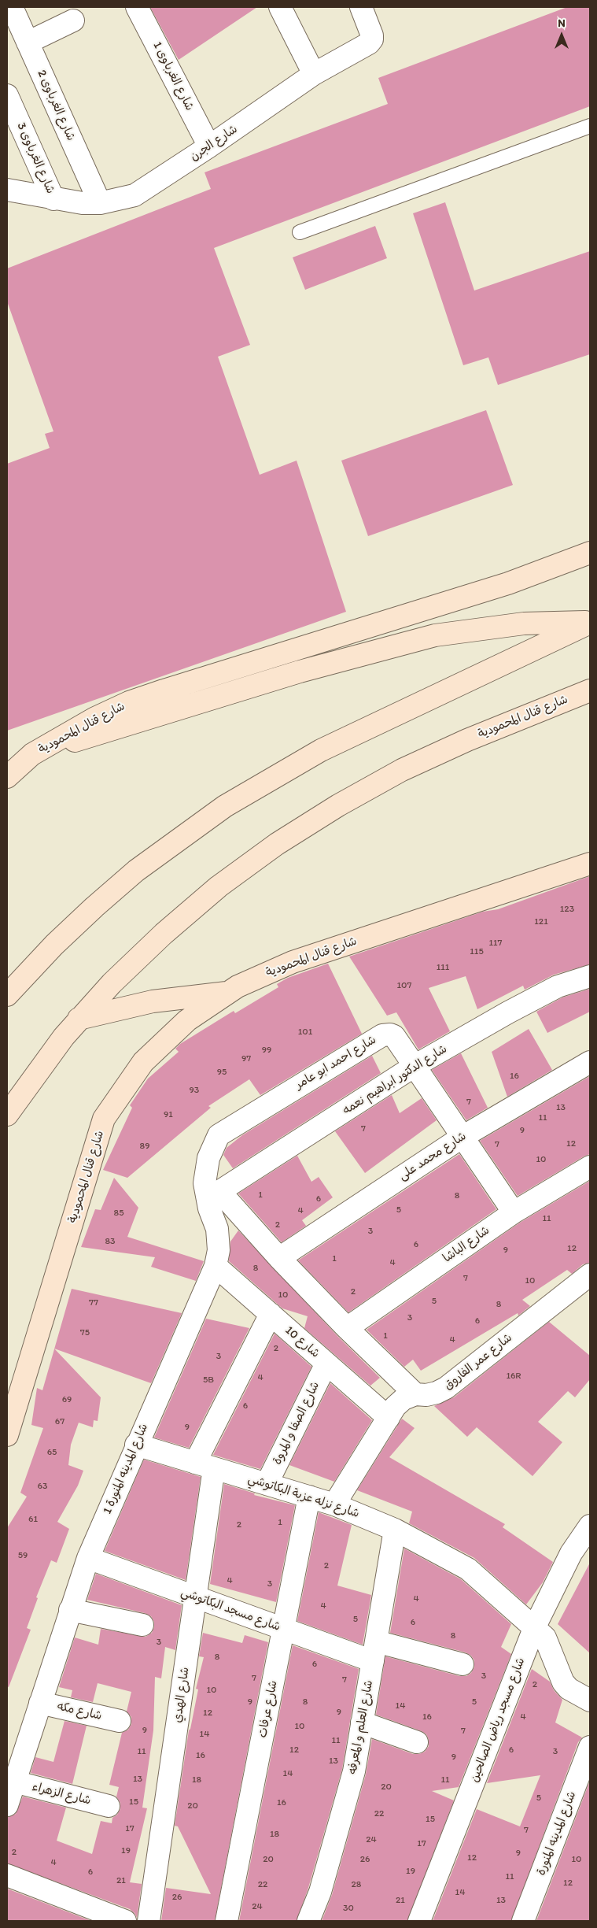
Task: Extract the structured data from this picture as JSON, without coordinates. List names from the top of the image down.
{
  "streets": {
    "main road": ["شارع قنال المحمودية"],
    "street": [
      "شارع الغرباوى 1",
      "شارع الغرباوى 2",
      "شارع الجرن",
      "شارع الغرباوى 3",
      "شارع احمد ابو عامر",
      "شارع الدكتور ابراهيم نعمه",
      "شارع محمد على",
      "شارع الباشا",
      "شارع 10",
      "شارع عمر الفاروق",
      "شارع الصفا و المروة",
      "شارع المدينه المنورة 1",
      "شارع نزله عزبة البكاتوشي",
      "شارع مسجد البكاتوشي",
      "شارع الهدي",
      "شارع عرفات",
      "شارع مكه",
      "شارع مسجد رياض الصالحين",
      "شارع العلم و المعرفه",
      "شارع الزهراء",
      "شارع المدينه المنورة"
    ]
  },
  "crossings": [
    ["شارع الغرباوى 1", "شارع الجرن"],
    ["شارع الغرباوى 2", "شارع الجرن"],
    ["شارع الجرن", "شارع الغرباوى 3"],
    ["شارع احمد ابو عامر", "شارع الدكتور ابراهيم نعمه"],
    ["شارع احمد ابو عامر", "شارع محمد على"],
    ["شارع احمد ابو عامر", "شارع الباشا"],
    ["شارع احمد ابو عامر", "شارع المدينه المنورة 1"],
    ["شارع الدكتور ابراهيم نعمه", "شارع المدينه المنورة 1"],
    ["شارع 10", "شارع عمر الفاروق"],
    ["شارع 10", "شارع الصفا و المروة"],
    ["شارع 10", "شارع المدينه المنورة 1"],
    ["شارع 10", "شارع الهدي"],
    ["شارع عمر الفاروق", "شارع نزله عزبة البكاتوشي"],
    ["شارع الصفا و المروة", "شارع نزله عزبة البكاتوشي"],
    ["شارع المدينه المنورة 1", "شارع نزله عزبة البكاتوشي"],
    ["شارع المدينه المنورة 1", "شارع مسجد البكاتوشي"],
    ["شارع المدينه المنورة 1", "شارع مكه"],
    ["شارع المدينه المنورة 1", "شارع الزهراء"],
    ["شارع نزله عزبة البكاتوشي", "شارع الهدي"],
    ["شارع نزله عزبة البكاتوشي", "شارع عرفات"],
    ["شارع نزله عزبة البكاتوشي", "شارع مسجد رياض الصالحين"],
    ["شارع نزله عزبة البكاتوشي", "شارع العلم و المعرفه"],
    ["شارع مسجد البكاتوشي", "شارع الهدي"],
    ["شارع مسجد البكاتوشي", "شارع عرفات"],
    ["شارع مسجد البكاتوشي", "شارع العلم و المعرفه"]
  ],
  "house_numbers": [
    "123",
    "121",
    "117",
    "115",
    "111",
    "107",
    "101",
    "99",
    "97",
    "95",
    "16",
    "93",
    "7",
    "13",
    "91",
    "11",
    "7",
    "9",
    "12",
    "7",
    "89",
    "10",
    "1",
    "8",
    "6",
    "5",
    "4",
    "85",
    "11",
    "2",
    "3",
    "83",
    "6",
    "12",
    "9",
    "1",
    "4",
    "8",
    "7",
    "10",
    "2",
    "10",
    "5",
    "77",
    "8",
    "3",
    "6",
    "75",
    "1",
    "4",
    "2",
    "3",
    "16R",
    "4",
    "5B",
    "69",
    "6",
    "67",
    "9",
    "65",
    "63",
    "61",
    "1",
    "2",
    "59",
    "2",
    "4",
    "3",
    "4",
    "4",
    "5",
    "6",
    "8",
    "3",
    "8",
    "6",
    "3",
    "7",
    "7",
    "2",
    "10",
    "9",
    "8",
    "5",
    "14",
    "9",
    "12",
    "16",
    "4",
    "10",
    "9",
    "7",
    "14",
    "11",
    "12",
    "6",
    "11",
    "3",
    "16",
    "9",
    "13",
    "14",
    "13",
    "18",
    "11",
    "20",
    "5",
    "15",
    "16",
    "20",
    "22",
    "15",
    "17",
    "7",
    "18",
    "24",
    "17",
    "19",
    "2",
    "9",
    "12",
    "20",
    "26",
    "10",
    "4",
    "19",
    "6",
    "11",
    "21",
    "12",
    "22",
    "28",
    "14",
    "26",
    "21",
    "13",
    "24",
    "30"
  ],
  "north": "top"
}
